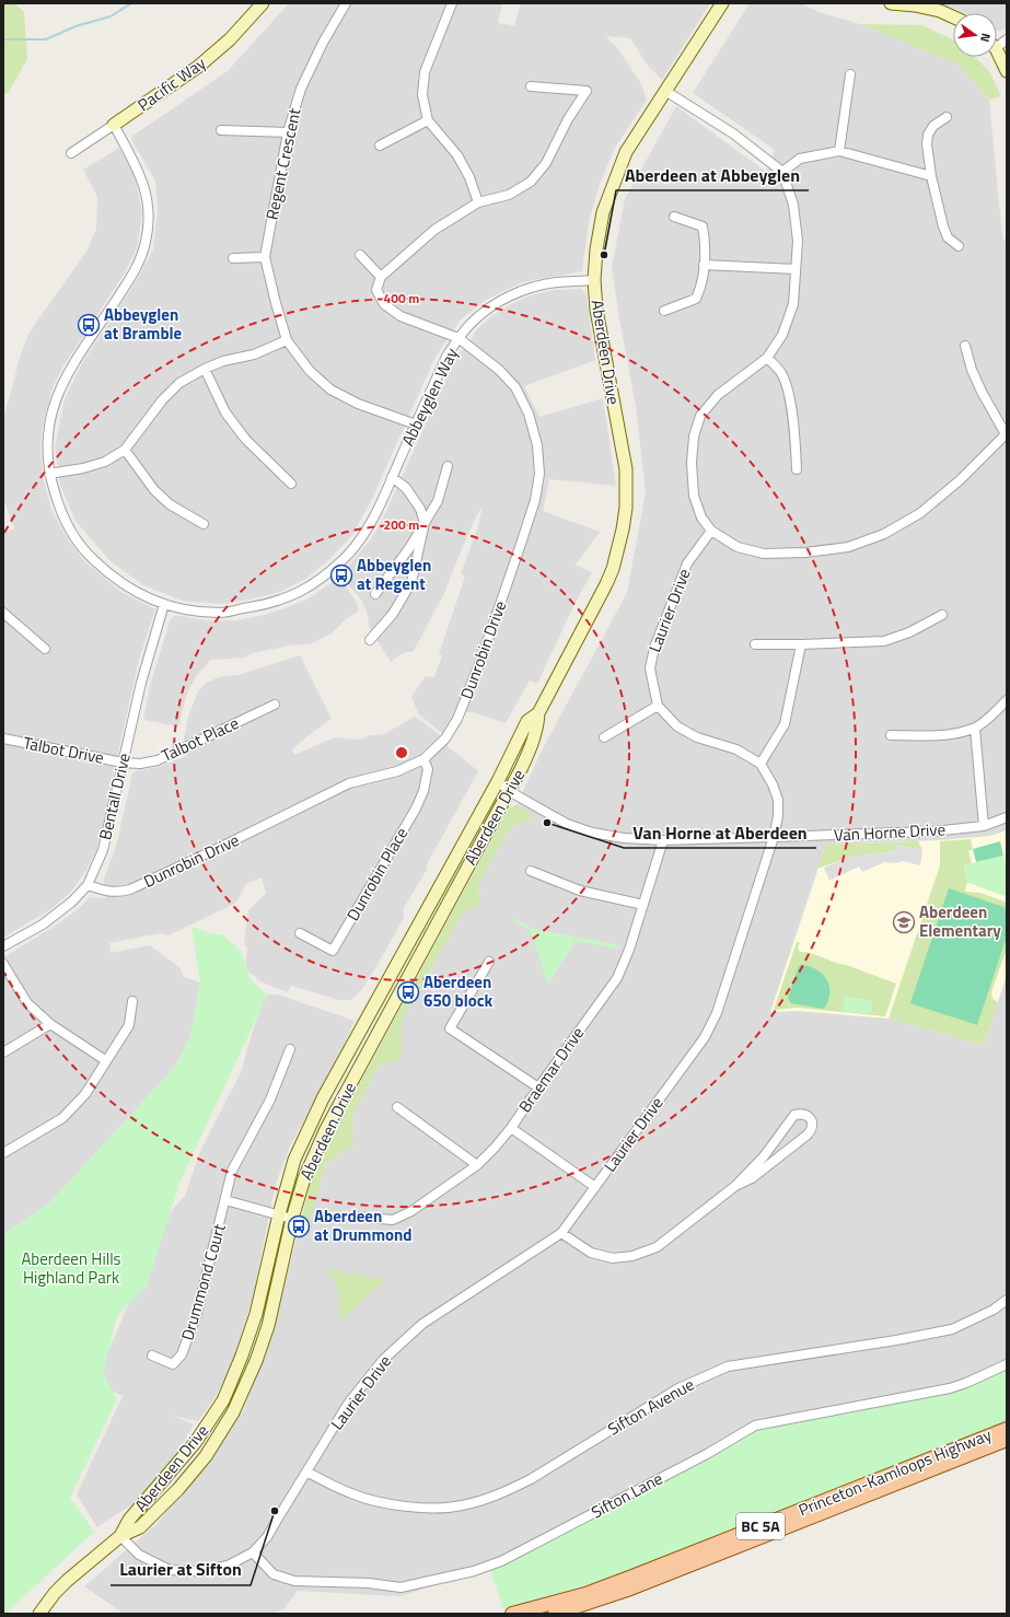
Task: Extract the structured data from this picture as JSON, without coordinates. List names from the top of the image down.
{
  "streets": {
    "main road": [
      "Pacific Way",
      "Aberdeen Drive",
      "Princeton-Kamloops Highway",
      "BC 5A"
    ],
    "street": [
      "Regent Crescent",
      "Abbeyglen Way",
      "Laurier Drive",
      "Dunrobin Drive",
      "Talbot Place",
      "Talbot Drive",
      "Bentall Drive",
      "Van Horne Drive",
      "Dunrobin Place",
      "Braemar Drive",
      "Drummond Court",
      "Sifton Avenue",
      "Sifton Lane"
    ]
  },
  "crossings": [
    ["Pacific Way", "Abbeyglen Way"],
    ["Regent Crescent", "Abbeyglen Way"],
    ["Aberdeen Drive", "Abbeyglen Way"],
    ["Aberdeen Drive", "Laurier Drive"],
    ["Aberdeen Drive", "Van Horne Drive"],
    ["Abbeyglen Way", "Dunrobin Drive"],
    ["Abbeyglen Way", "Bentall Drive"],
    ["Laurier Drive", "Van Horne Drive"],
    ["Laurier Drive", "Sifton Avenue"],
    ["Laurier Drive", "Sifton Lane"],
    ["Dunrobin Drive", "Bentall Drive"],
    ["Dunrobin Drive", "Dunrobin Place"],
    ["Talbot Place", "Talbot Drive"],
    ["Talbot Place", "Bentall Drive"],
    ["Talbot Drive", "Bentall Drive"],
    ["Van Horne Drive", "Braemar Drive"]
  ],
  "parks": ["Aberdeen Hills Highland Park"],
  "places": {
    "other": ["Aberdeen at Abbeyglen", "Van Horne at Aberdeen", "Laurier at Sifton"],
    "bus stop": [
      "Abbeyglen at Bramble",
      "Abbeyglen at Regent",
      "Aberdeen 650 block",
      "Aberdeen at Drummond"
    ],
    "school or university": ["Aberdeen Elementary"]
  },
  "north": "right",
  "rings": ["400 m", "200 m"]
}
